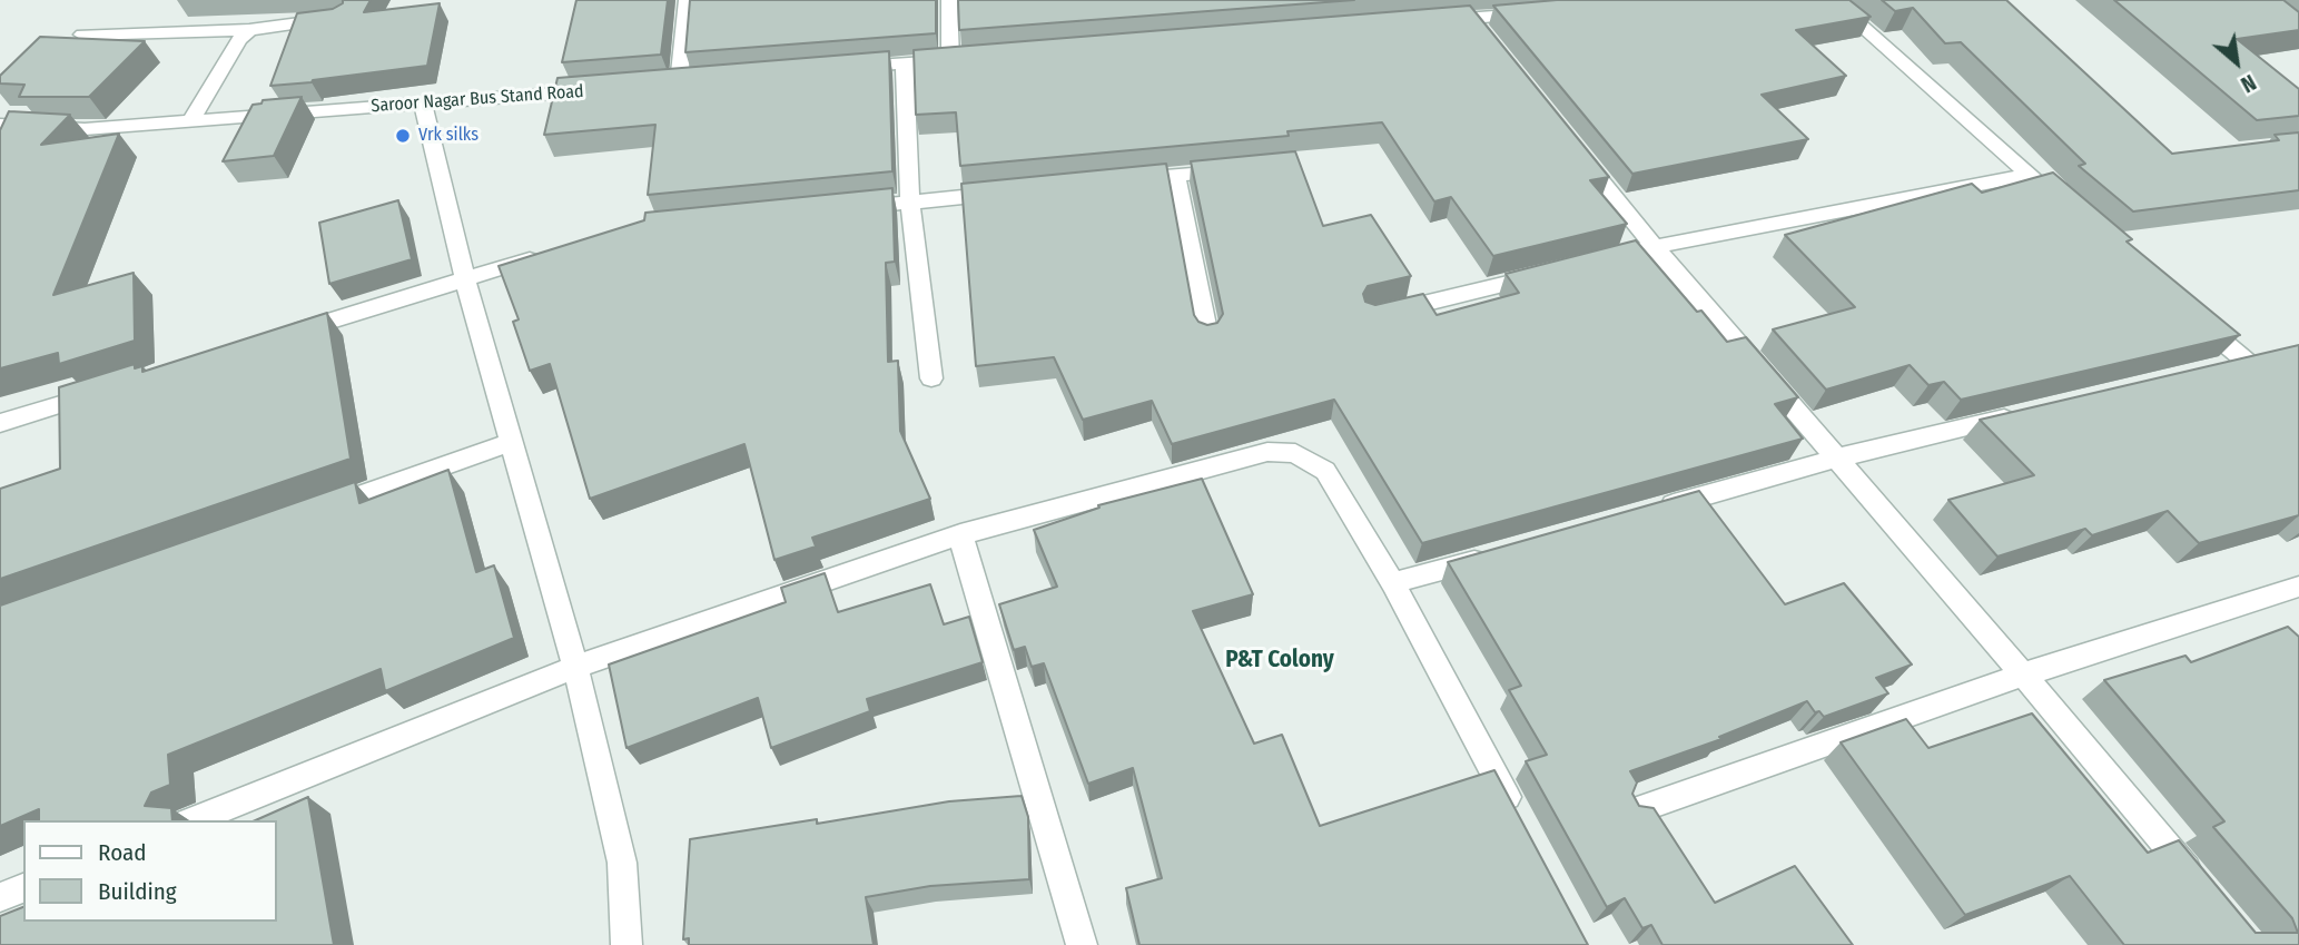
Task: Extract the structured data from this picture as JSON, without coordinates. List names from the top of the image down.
{
  "streets": {
    "street": ["Saroor Nagar Bus Stand Road"]
  },
  "districts": ["P&T Colony"],
  "places": ["Vrk silks"],
  "legend": ["Road", "Building"],
  "north": "bottom right"
}
